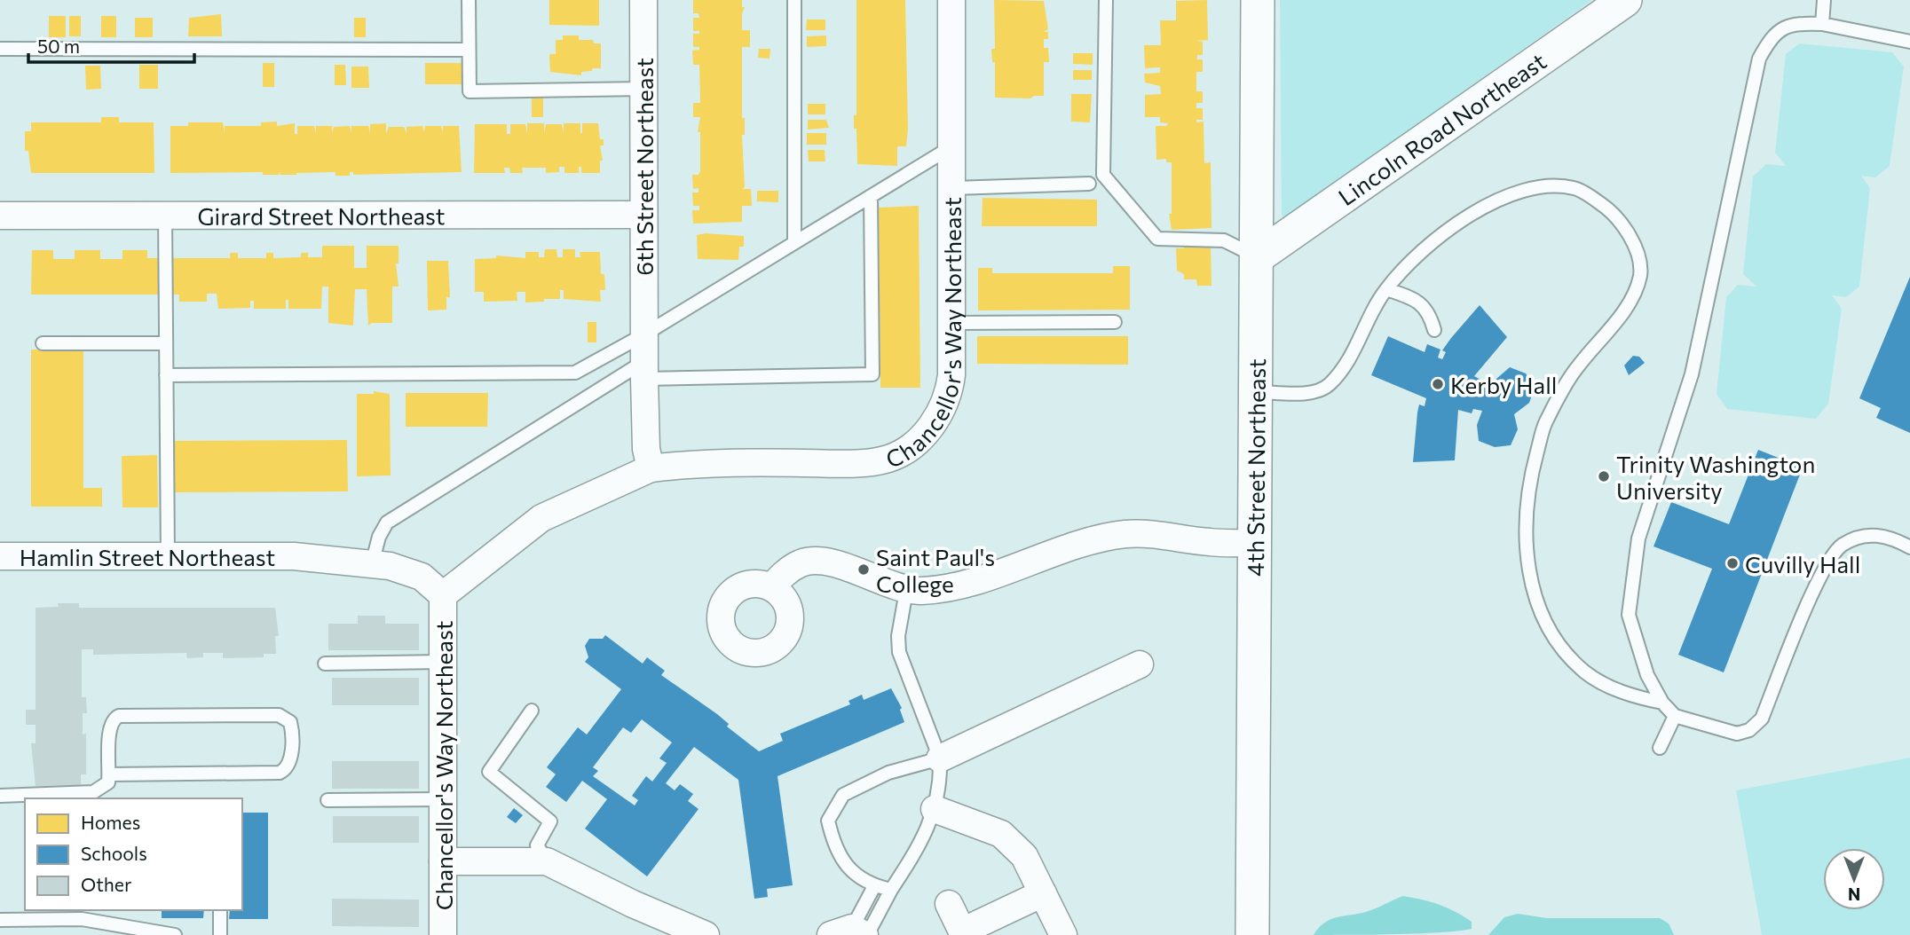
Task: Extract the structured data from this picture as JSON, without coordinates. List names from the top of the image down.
{
  "streets": {
    "street": [
      "Lincoln Road Northeast",
      "6th Street Northeast",
      "Girard Street Northeast",
      "Chancellor's Way Northeast",
      "4th Street Northeast",
      "Hamlin Street Northeast"
    ]
  },
  "crossings": [
    ["Lincoln Road Northeast", "4th Street Northeast"],
    ["6th Street Northeast", "Girard Street Northeast"],
    ["Chancellor's Way Northeast", "Hamlin Street Northeast"]
  ],
  "places": [
    "Kerby Hall",
    "Trinity Washington University",
    "Cuvilly Hall",
    "Saint Paul's College"
  ],
  "legend": ["Homes", "Schools", "Other"],
  "scale_bar": "50 m",
  "north": "bottom"
}
